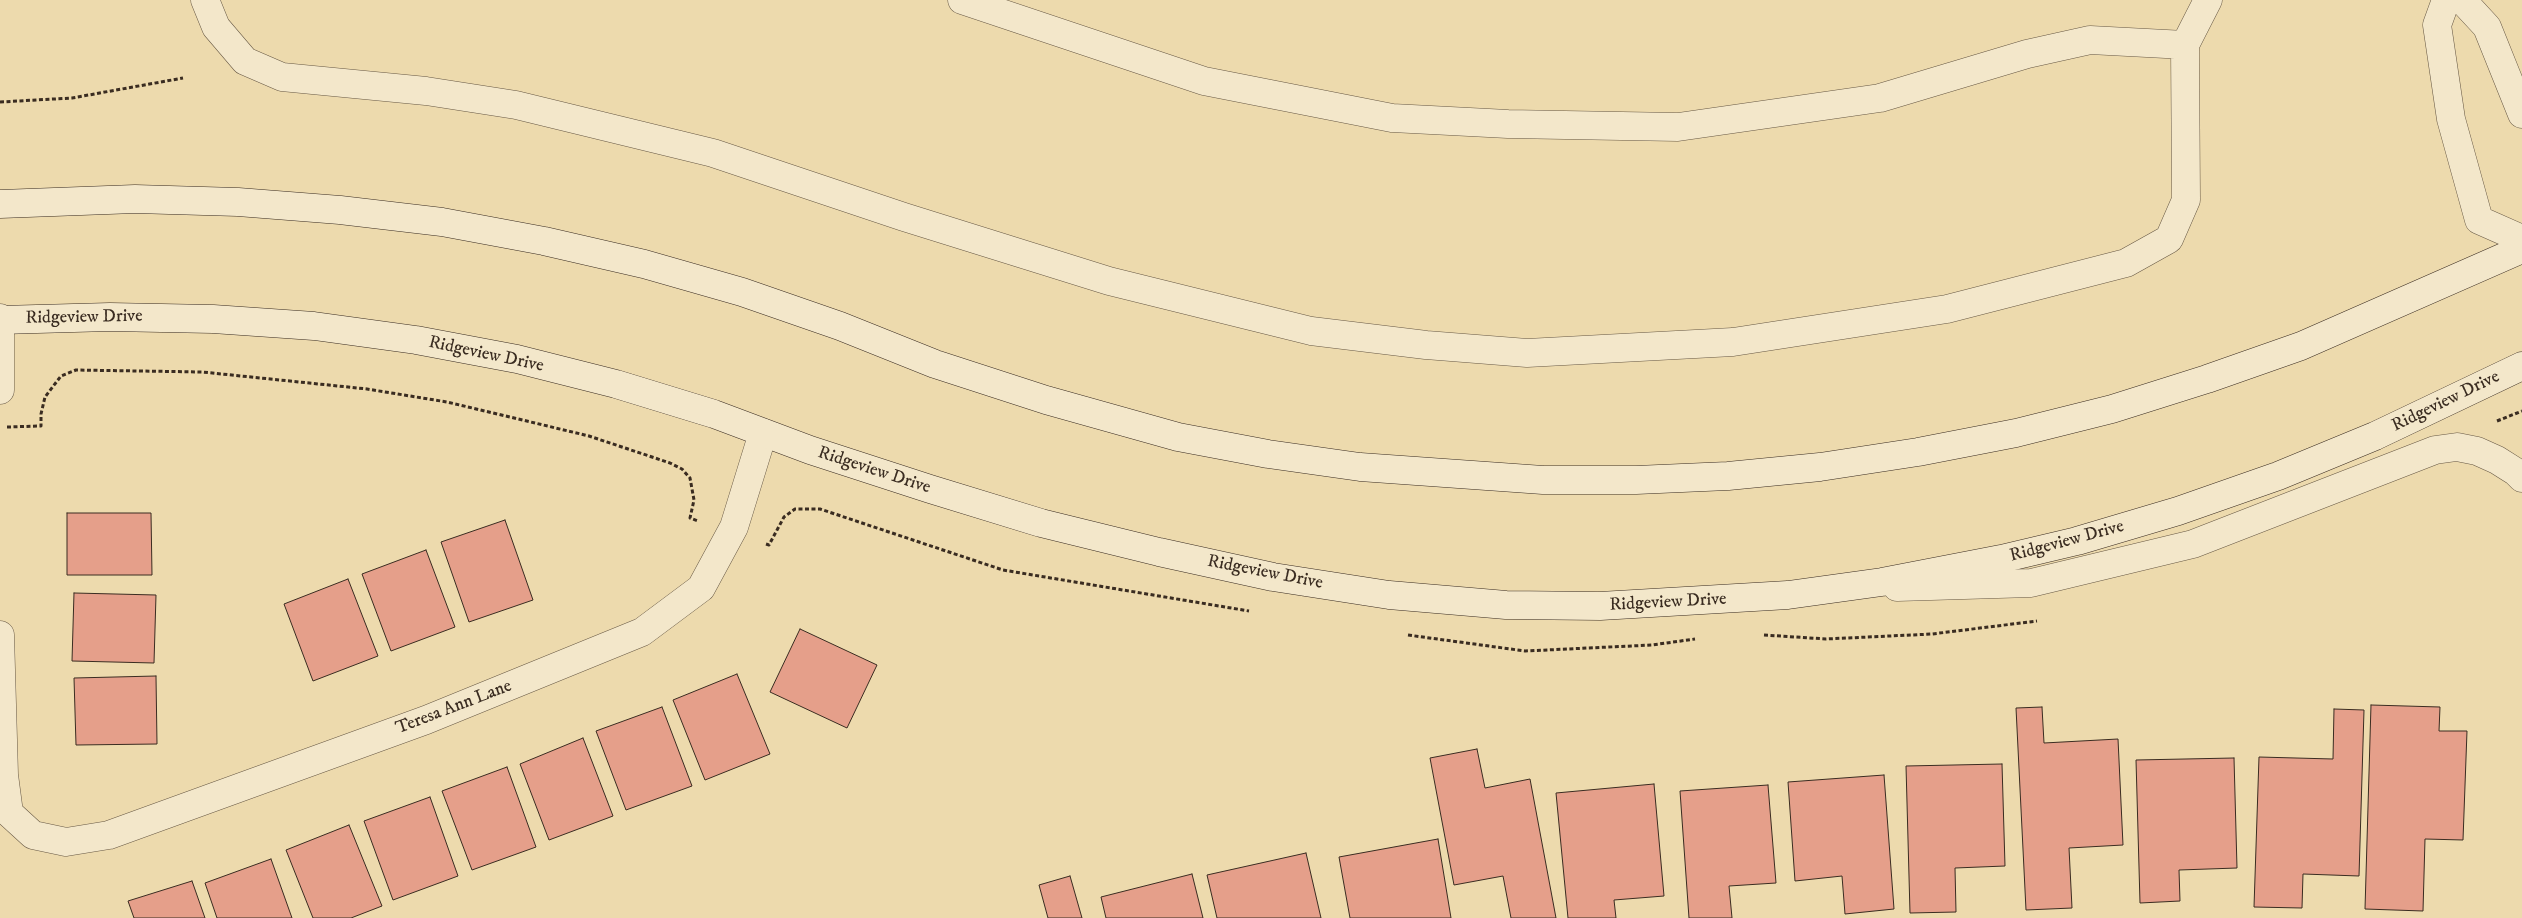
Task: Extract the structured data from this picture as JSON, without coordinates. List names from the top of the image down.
{
  "streets": {
    "street": ["Ridgeview Drive", "Teresa Ann Lane"]
  },
  "crossings": [
    ["Ridgeview Drive", "Teresa Ann Lane"]
  ]
}
